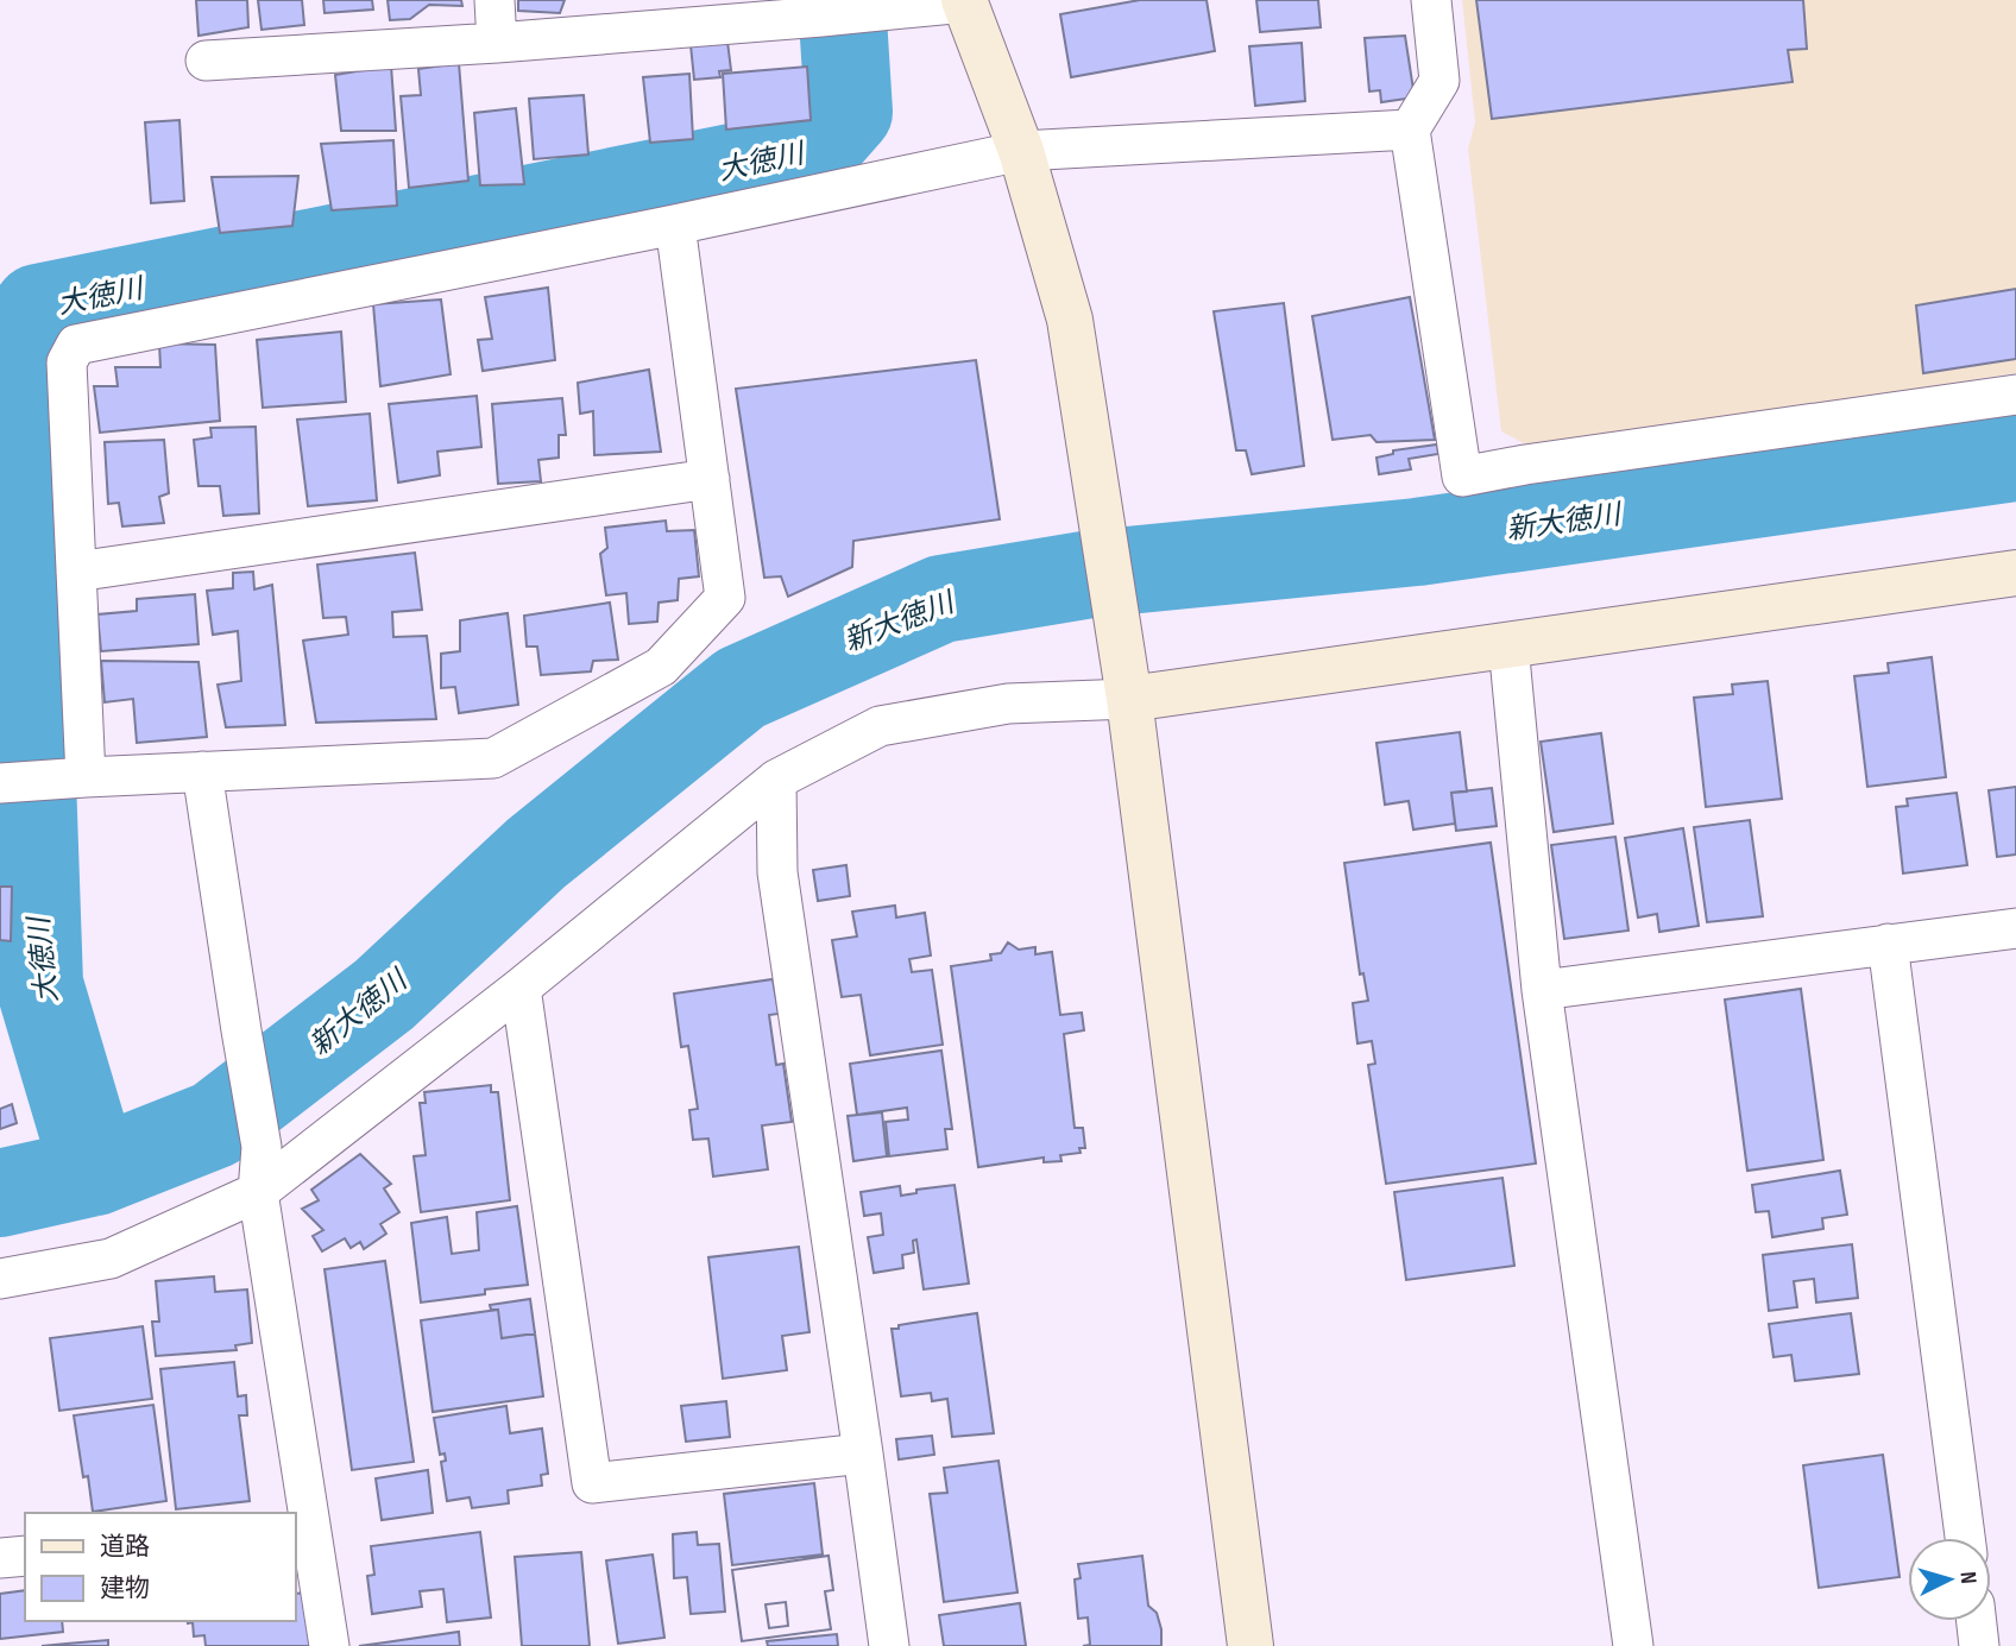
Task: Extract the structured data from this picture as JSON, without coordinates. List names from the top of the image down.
{
  "water": ["大徳川", "新大徳川"],
  "legend": ["道路", "建物"],
  "north": "right"
}
